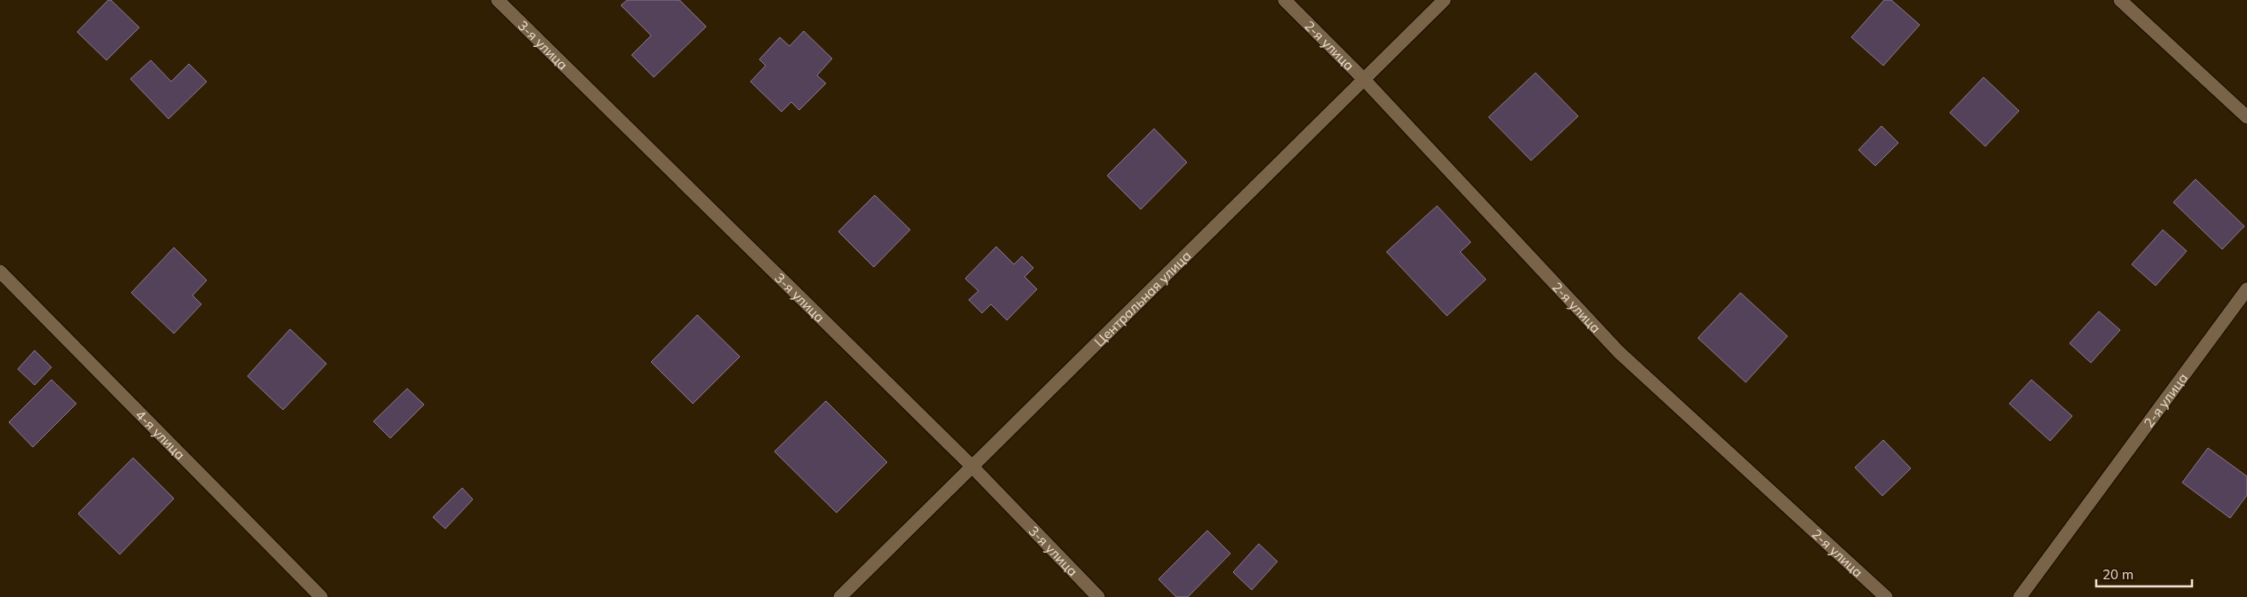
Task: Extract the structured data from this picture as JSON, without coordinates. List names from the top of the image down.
{
  "streets": {
    "street": [
      "3-я улица",
      "2-я улица",
      "Центральная улица",
      "4-я улица"
    ]
  },
  "crossings": [
    ["3-я улица", "Центральная улица"],
    ["2-я улица", "Центральная улица"]
  ],
  "scale_bar": "20 m"
}
